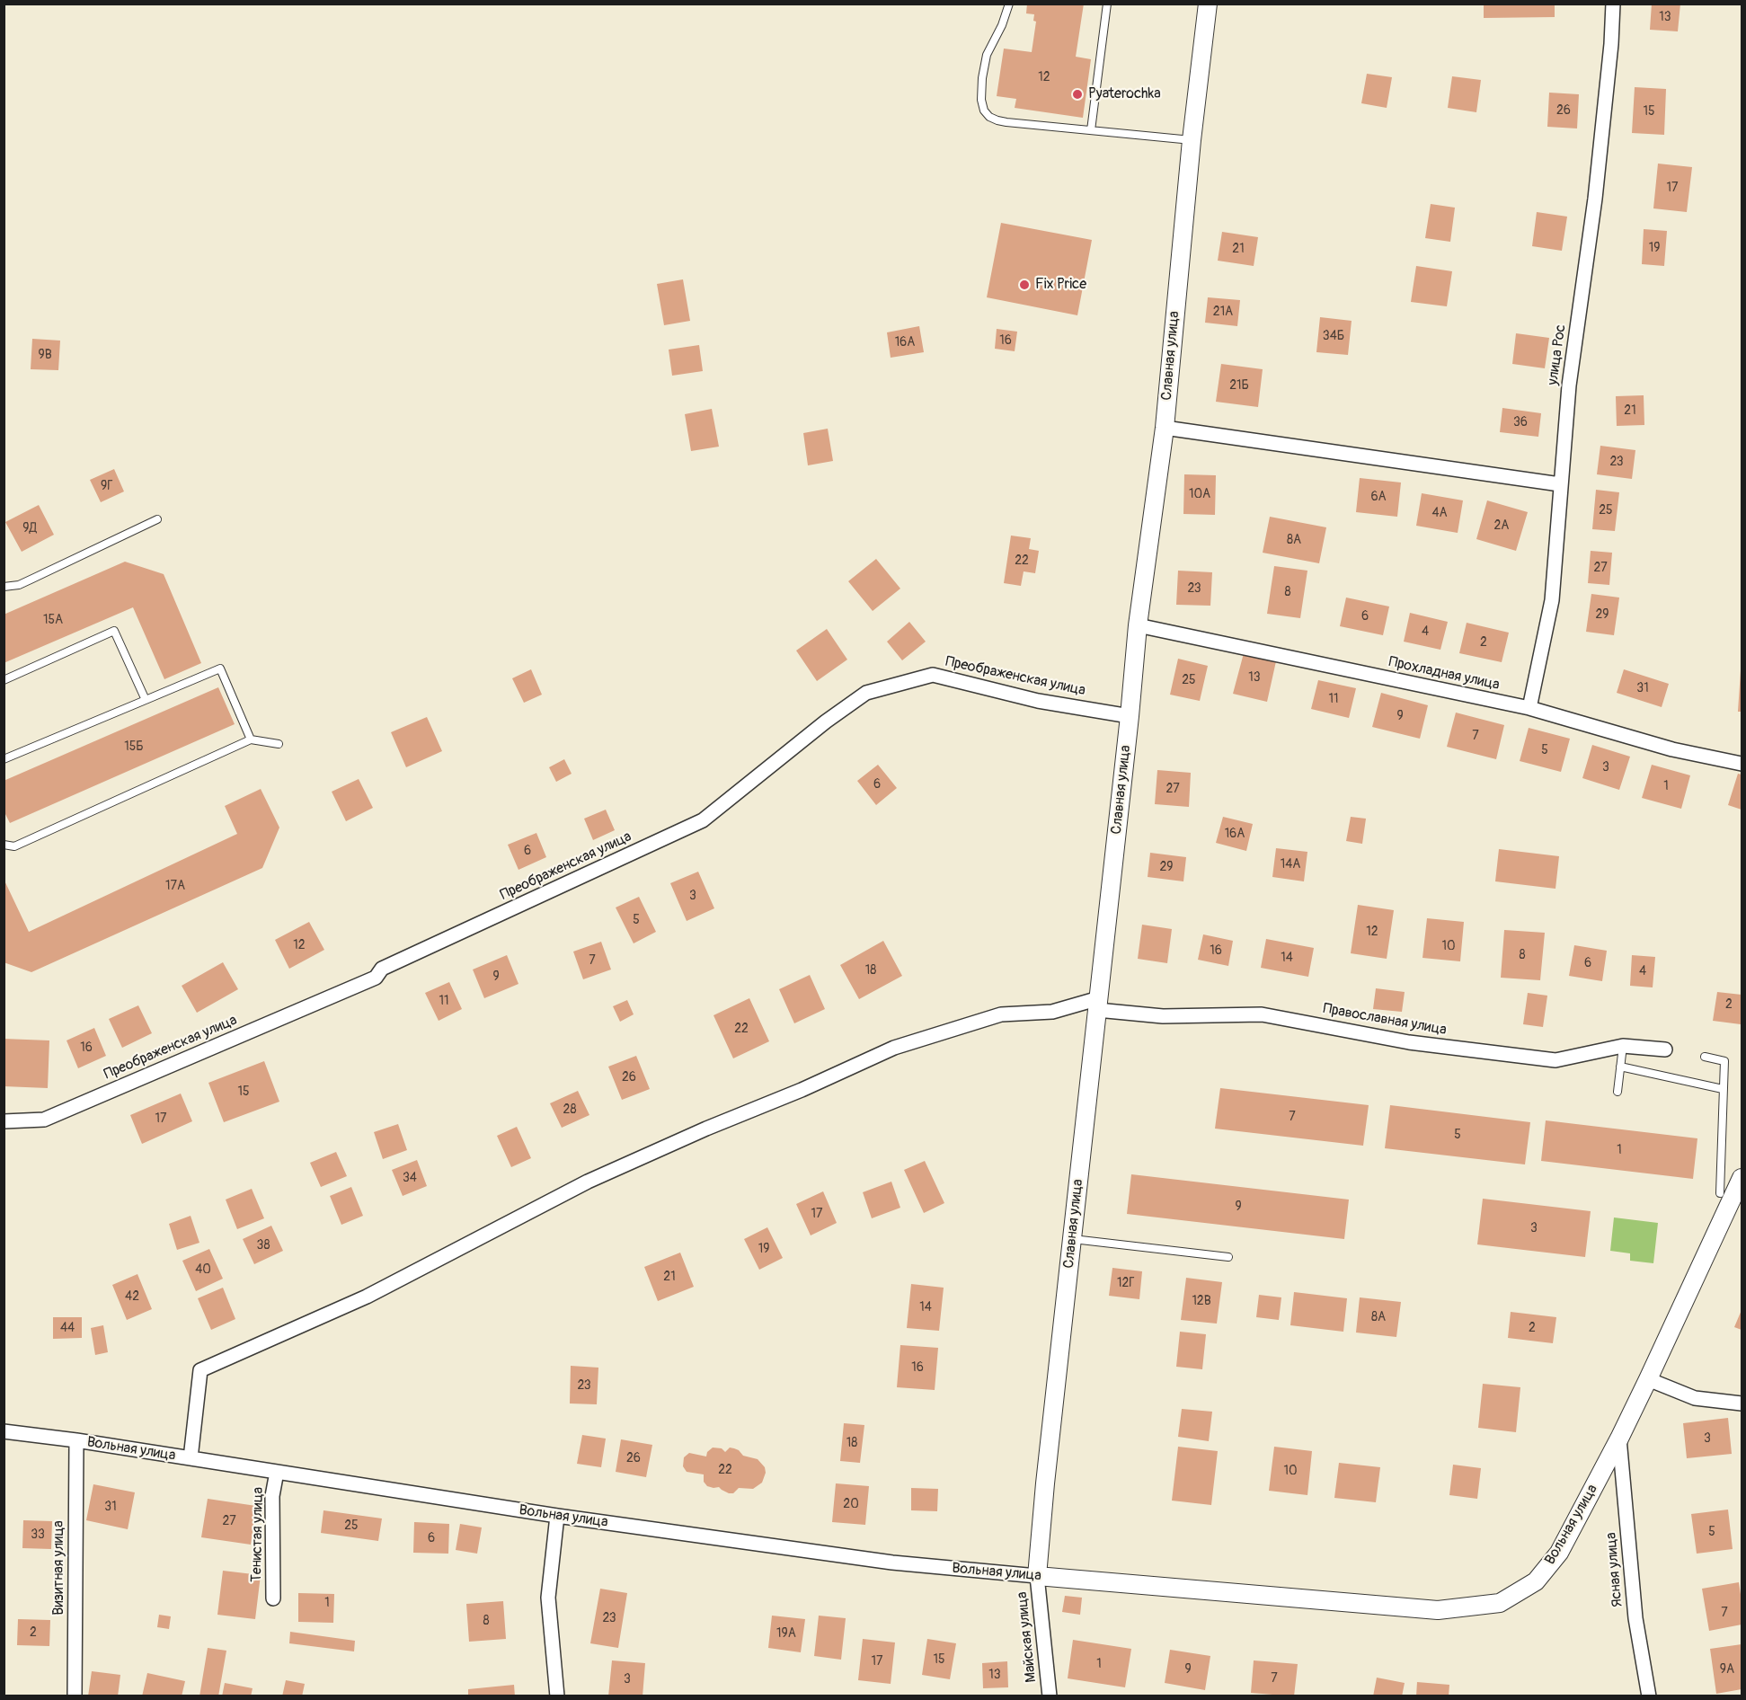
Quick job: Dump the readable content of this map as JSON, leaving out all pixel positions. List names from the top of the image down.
{
  "streets": {
    "street": [
      "улица Рос",
      "Славная улица",
      "Прохладная улица",
      "Преображенская улица",
      "Православная улица",
      "Вольная улица",
      "Тенистая улица",
      "Визитная улица",
      "Ясная улица",
      "Майская улица"
    ]
  },
  "crossings": [
    ["улица Рос", "Прохладная улица"],
    ["Славная улица", "Прохладная улица"],
    ["Славная улица", "Преображенская улица"],
    ["Славная улица", "Православная улица"],
    ["Славная улица", "Вольная улица"],
    ["Славная улица", "Майская улица"],
    ["Вольная улица", "Тенистая улица"],
    ["Вольная улица", "Визитная улица"],
    ["Вольная улица", "Ясная улица"],
    ["Вольная улица", "Майская улица"]
  ],
  "places": ["Pyaterochka", "Fix Price"],
  "house_numbers": [
    "13",
    "12",
    "26",
    "15",
    "17",
    "19",
    "21",
    "21А",
    "34Б",
    "16",
    "16А",
    "9В",
    "21Б",
    "21",
    "36",
    "23",
    "9Г",
    "10А",
    "6А",
    "25",
    "4А",
    "2А",
    "9Д",
    "8А",
    "22",
    "27",
    "23",
    "8",
    "29",
    "6",
    "15А",
    "4",
    "2",
    "13",
    "25",
    "31",
    "11",
    "9",
    "7",
    "15Б",
    "5",
    "3",
    "6",
    "1",
    "27",
    "16А",
    "6",
    "14А",
    "29",
    "17А",
    "3",
    "5",
    "12",
    "12",
    "10",
    "16",
    "8",
    "14",
    "7",
    "6",
    "18",
    "4",
    "9",
    "11",
    "2",
    "22",
    "16",
    "26",
    "15",
    "28",
    "7",
    "17",
    "5",
    "1",
    "34",
    "9",
    "17",
    "3",
    "38",
    "19",
    "40",
    "21",
    "12Г",
    "42",
    "12В",
    "14",
    "8А",
    "44",
    "2",
    "16",
    "23",
    "3",
    "18",
    "26",
    "22",
    "10",
    "20",
    "31",
    "27",
    "25",
    "5",
    "33",
    "6",
    "1",
    "7",
    "23",
    "8",
    "2",
    "19А",
    "15",
    "17",
    "1",
    "9",
    "9А",
    "13",
    "7",
    "3"
  ]
}
